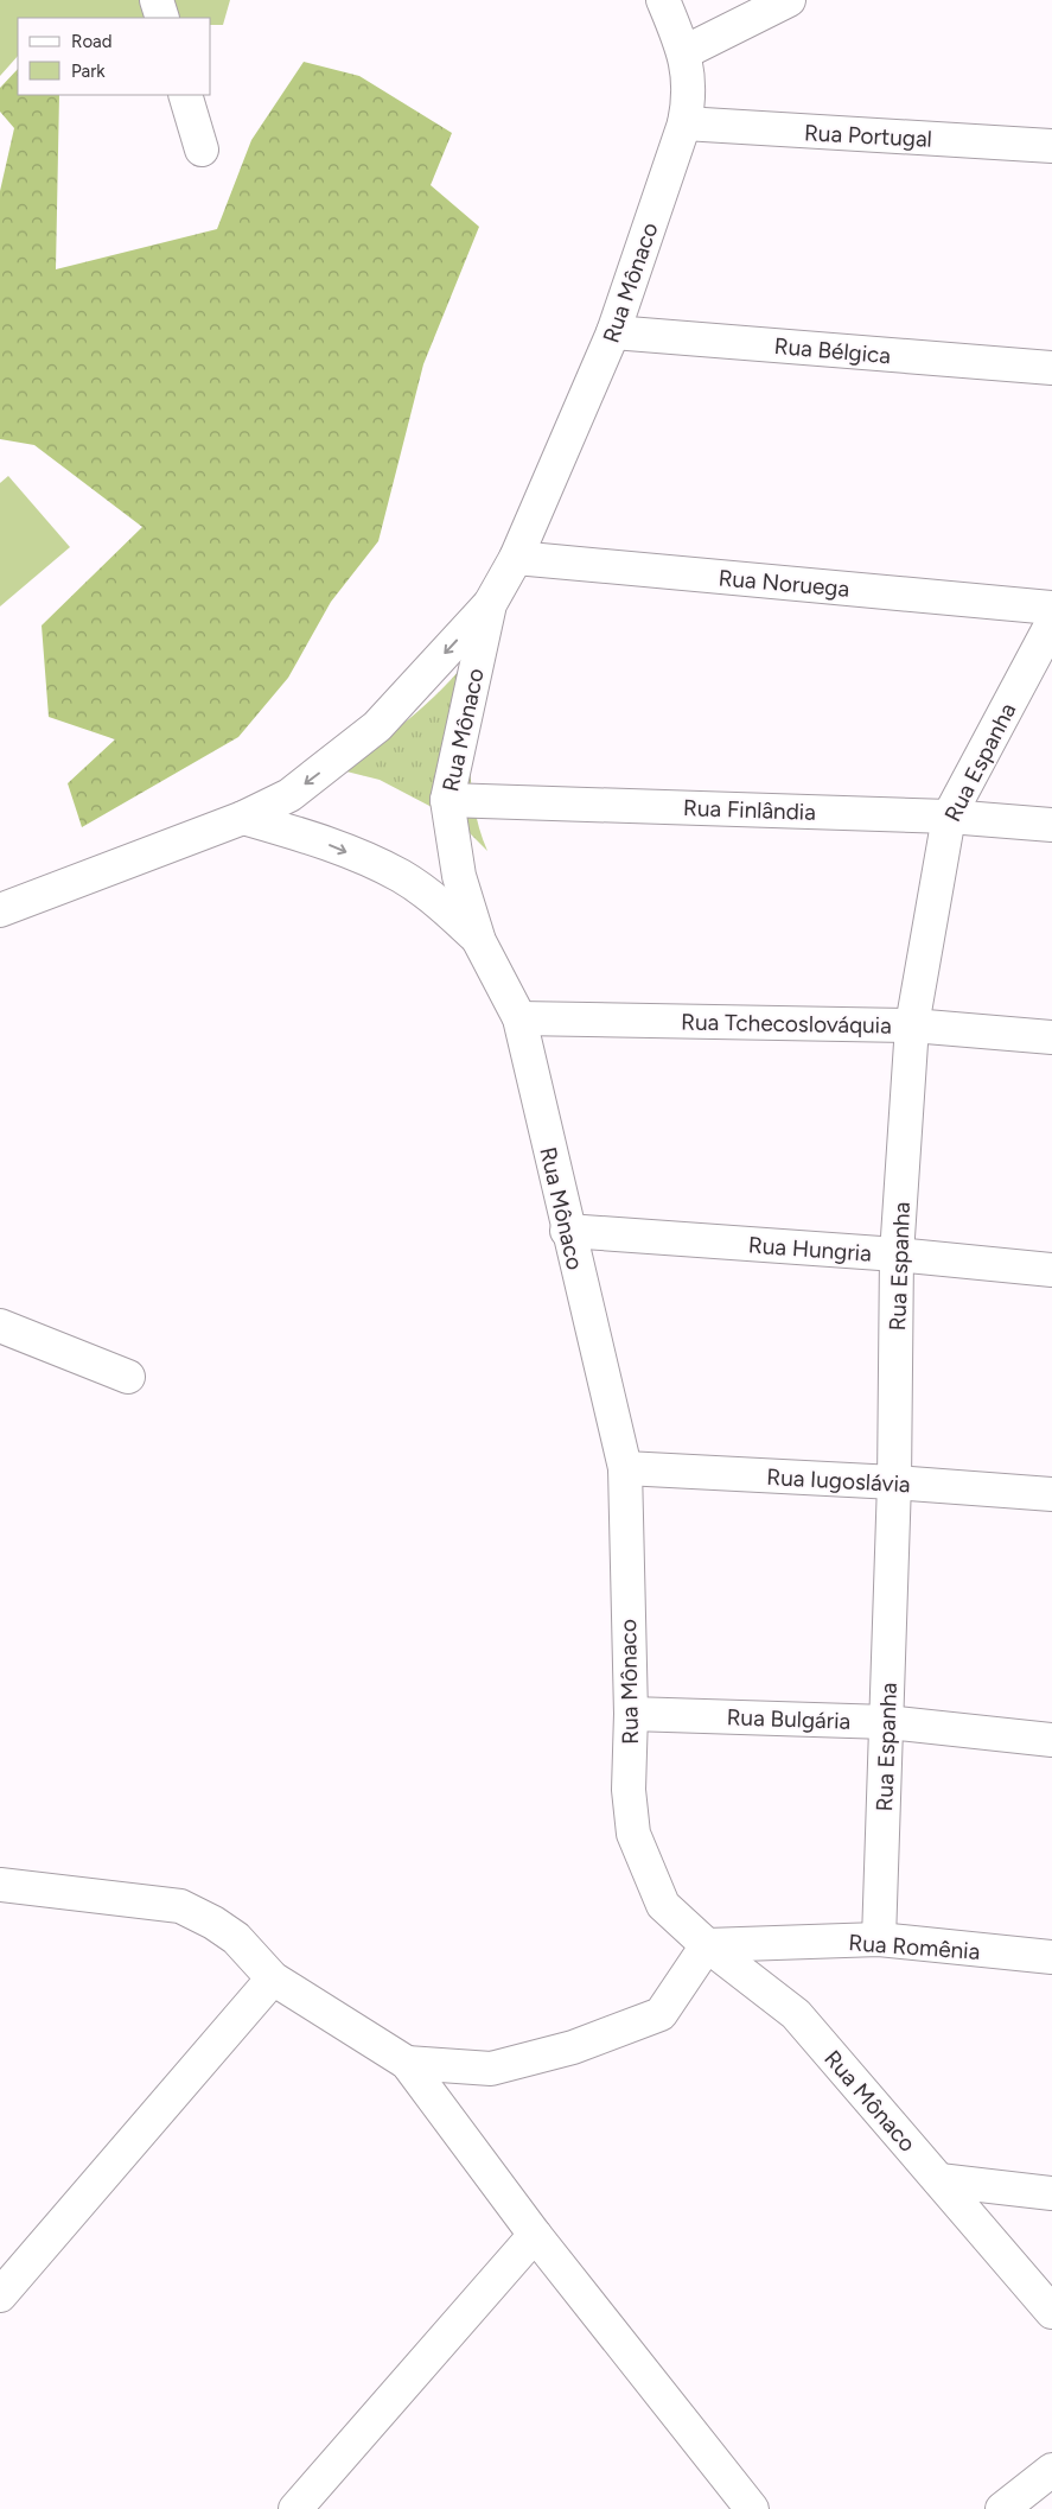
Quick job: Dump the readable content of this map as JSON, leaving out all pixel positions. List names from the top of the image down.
{
  "streets": {
    "street": [
      "Rua Portugal",
      "Rua Mônaco",
      "Rua Bélgica",
      "Rua Noruega",
      "Rua Espanha",
      "Rua Finlândia",
      "Rua Tchecoslováquia",
      "Rua Hungria",
      "Rua Iugoslávia",
      "Rua Bulgária",
      "Rua Romênia"
    ]
  },
  "crossings": [
    ["Rua Portugal", "Rua Mônaco"],
    ["Rua Mônaco", "Rua Bélgica"],
    ["Rua Mônaco", "Rua Noruega"],
    ["Rua Mônaco", "Rua Finlândia"],
    ["Rua Mônaco", "Rua Tchecoslováquia"],
    ["Rua Mônaco", "Rua Hungria"],
    ["Rua Mônaco", "Rua Iugoslávia"],
    ["Rua Mônaco", "Rua Bulgária"],
    ["Rua Mônaco", "Rua Romênia"],
    ["Rua Espanha", "Rua Finlândia"],
    ["Rua Espanha", "Rua Tchecoslováquia"],
    ["Rua Espanha", "Rua Hungria"],
    ["Rua Espanha", "Rua Iugoslávia"],
    ["Rua Espanha", "Rua Bulgária"],
    ["Rua Espanha", "Rua Romênia"]
  ],
  "legend": ["Road", "Park"]
}
